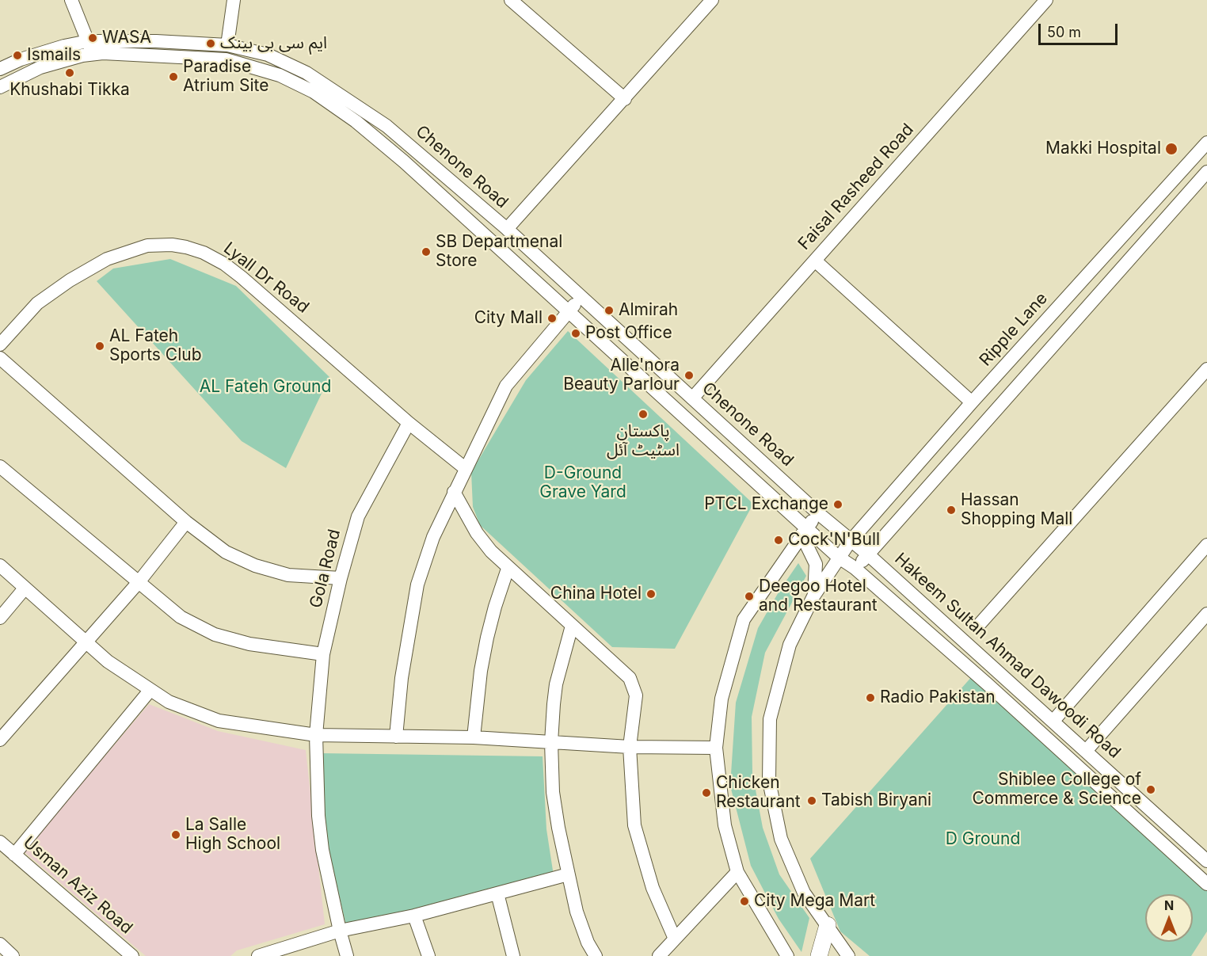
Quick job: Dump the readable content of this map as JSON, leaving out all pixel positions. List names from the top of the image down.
{
  "streets": {
    "street": [
      "Chenone Road",
      "Faisal Rasheed Road",
      "Lyall Dr Road",
      "Ripple Lane",
      "Gola Road",
      "Hakeem Sultan Ahmad Dawoodi Road",
      "Usman Aziz Road"
    ]
  },
  "crossings": [
    ["Chenone Road", "Faisal Rasheed Road"],
    ["Chenone Road", "Ripple Lane"],
    ["Chenone Road", "Hakeem Sultan Ahmad Dawoodi Road"],
    ["Lyall Dr Road", "Gola Road"],
    ["Ripple Lane", "Hakeem Sultan Ahmad Dawoodi Road"]
  ],
  "parks": ["AL Fateh Ground", "D-Ground Grave Yard", "D Ground"],
  "places": [
    "WASA",
    "ایم سی بی بینک",
    "Ismails",
    "Khushabi Tikka",
    "Paradise Atrium Site",
    "Makki Hospital",
    "SB Departmenal Store",
    "Almirah",
    "City Mall",
    "Post Office",
    "AL Fateh Sports Club",
    "Alle'nora Beauty Parlour",
    "پاکستان اسٹیٹ آئل",
    "PTCL Exchange",
    "Hassan Shopping Mall",
    "Cock'N'Bull",
    "China Hotel",
    "Deegoo Hotel and Restaurant",
    "Radio Pakistan",
    "Shiblee College of Commerce & Science",
    "Chicken Restaurant",
    "Tabish Biryani",
    "La Salle High School",
    "City Mega Mart"
  ],
  "scale_bar": "50 m",
  "north": "top"
}
